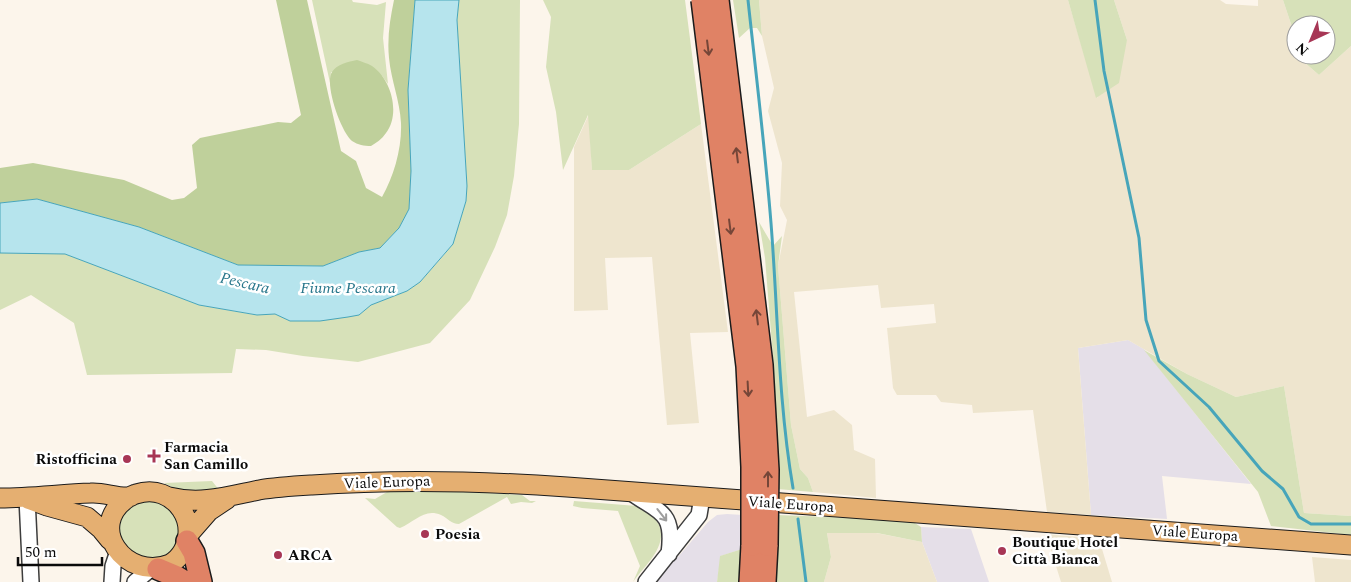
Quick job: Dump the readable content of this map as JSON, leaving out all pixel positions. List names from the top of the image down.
{
  "streets": {
    "main road": ["Viale Europa"]
  },
  "water": ["Pescara", "Fiume Pescara"],
  "places": {
    "health": ["Farmacia San Camillo"],
    "other": [
      "Ristofficina",
      "Poesia",
      "Boutique Hotel Città Bianca",
      "ARCA"
    ]
  },
  "scale_bar": "50 m",
  "north": "bottom left"
}
